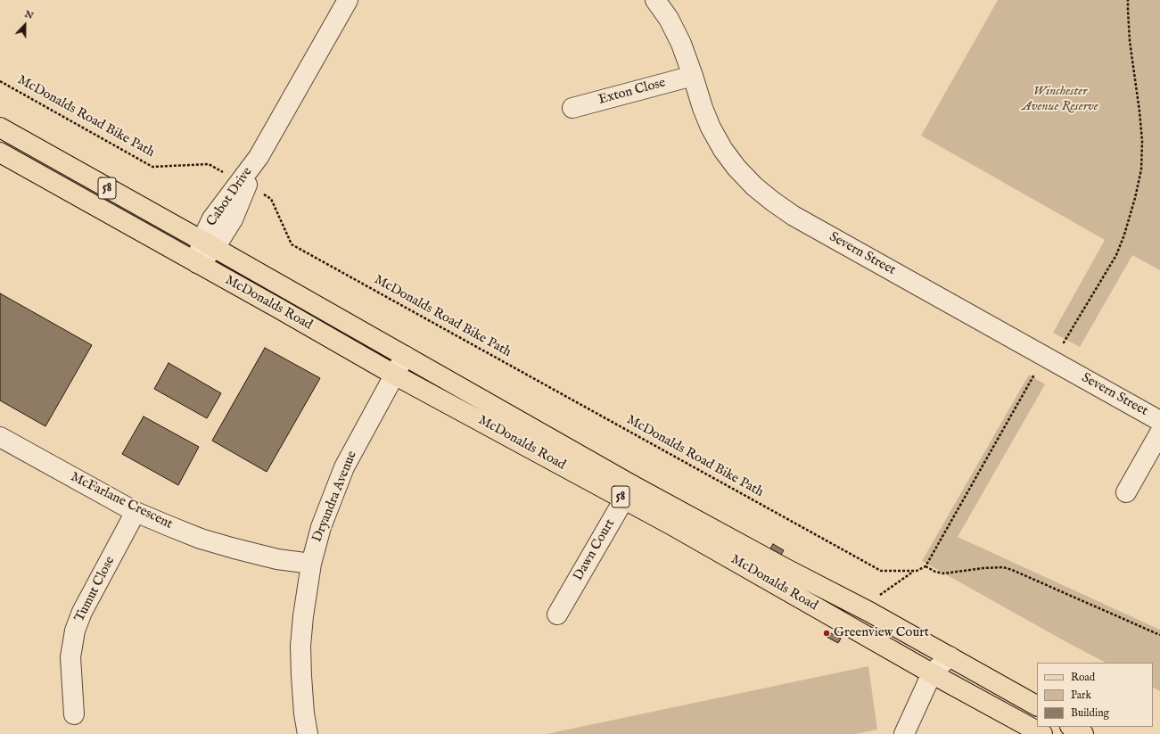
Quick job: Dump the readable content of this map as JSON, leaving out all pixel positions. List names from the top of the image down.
{
  "streets": {
    "main road": ["58", "McDonalds Road"],
    "street": [
      "Exton Close",
      "Cabot Drive",
      "Severn Street",
      "Dryandra Avenue",
      "McFarlane Crescent",
      "Dawn Court",
      "Tumut Close"
    ],
    "path": ["McDonalds Road Bike Path"]
  },
  "crossings": [
    ["Exton Close", "Severn Street"],
    ["Cabot Drive", "McDonalds Road"],
    ["McDonalds Road", "Dryandra Avenue"],
    ["McDonalds Road", "Dawn Court"],
    ["Dryandra Avenue", "McFarlane Crescent"],
    ["McFarlane Crescent", "Tumut Close"]
  ],
  "parks": ["Winchester Avenue Reserve"],
  "places": ["Greenview Court"],
  "legend": ["Road", "Park", "Building"],
  "north": "top"
}
